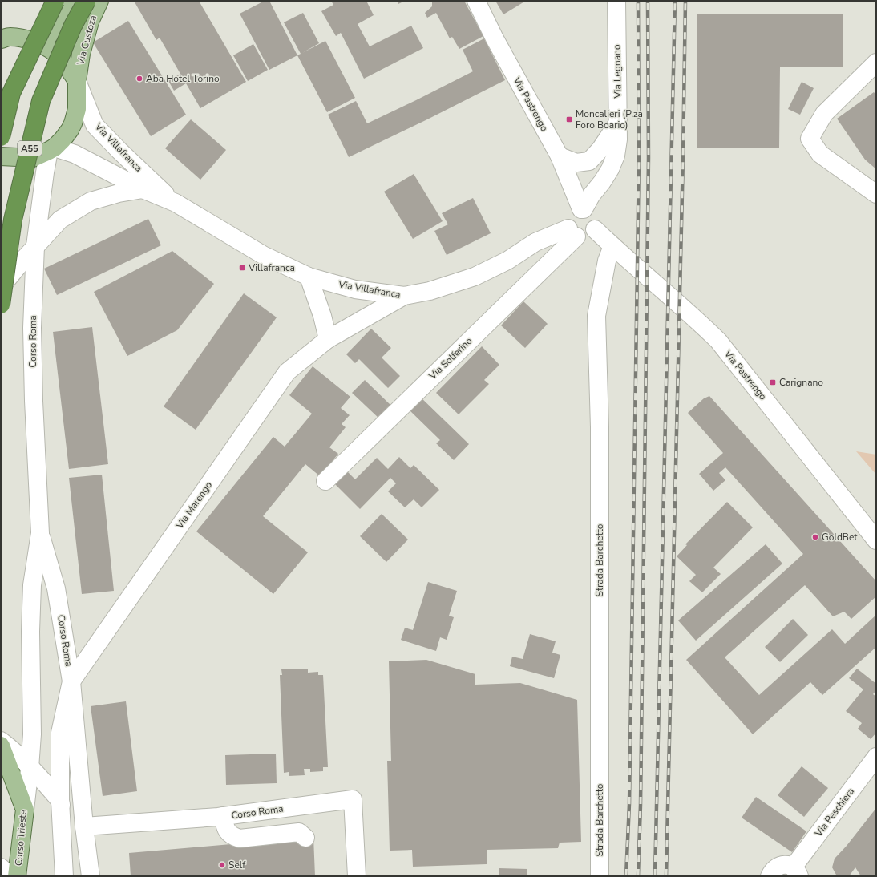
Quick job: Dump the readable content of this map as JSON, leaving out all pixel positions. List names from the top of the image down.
{
  "streets": {
    "highway": ["A55"],
    "main road": ["Via Custoza", "Corso Trieste"],
    "street": [
      "Via Legnano",
      "Via Pastrengo",
      "Via Villafranca",
      "Corso Roma",
      "Via Solferino",
      "Via Marengo",
      "Strada Barchetto",
      "Via Peschiera"
    ]
  },
  "crossings": [
    ["Via Custoza", "Via Villafranca"],
    ["Via Custoza", "Corso Roma"],
    ["Via Legnano", "Via Pastrengo"],
    ["Via Legnano", "Via Villafranca"],
    ["Via Legnano", "Via Solferino"],
    ["Via Pastrengo", "Via Villafranca"],
    ["Via Pastrengo", "Via Solferino"],
    ["Via Pastrengo", "Strada Barchetto"],
    ["Via Villafranca", "Corso Roma"],
    ["Via Villafranca", "Via Solferino"],
    ["Via Villafranca", "Via Marengo"],
    ["Corso Roma", "Via Marengo"],
    ["Corso Roma", "Corso Trieste"]
  ],
  "places": {
    "other": ["Aba Hotel Torino", "GoldBet", "Self"],
    "transit": ["Moncalieri (P.za Foro Boario)", "Villafranca", "Carignano"]
  }
}
